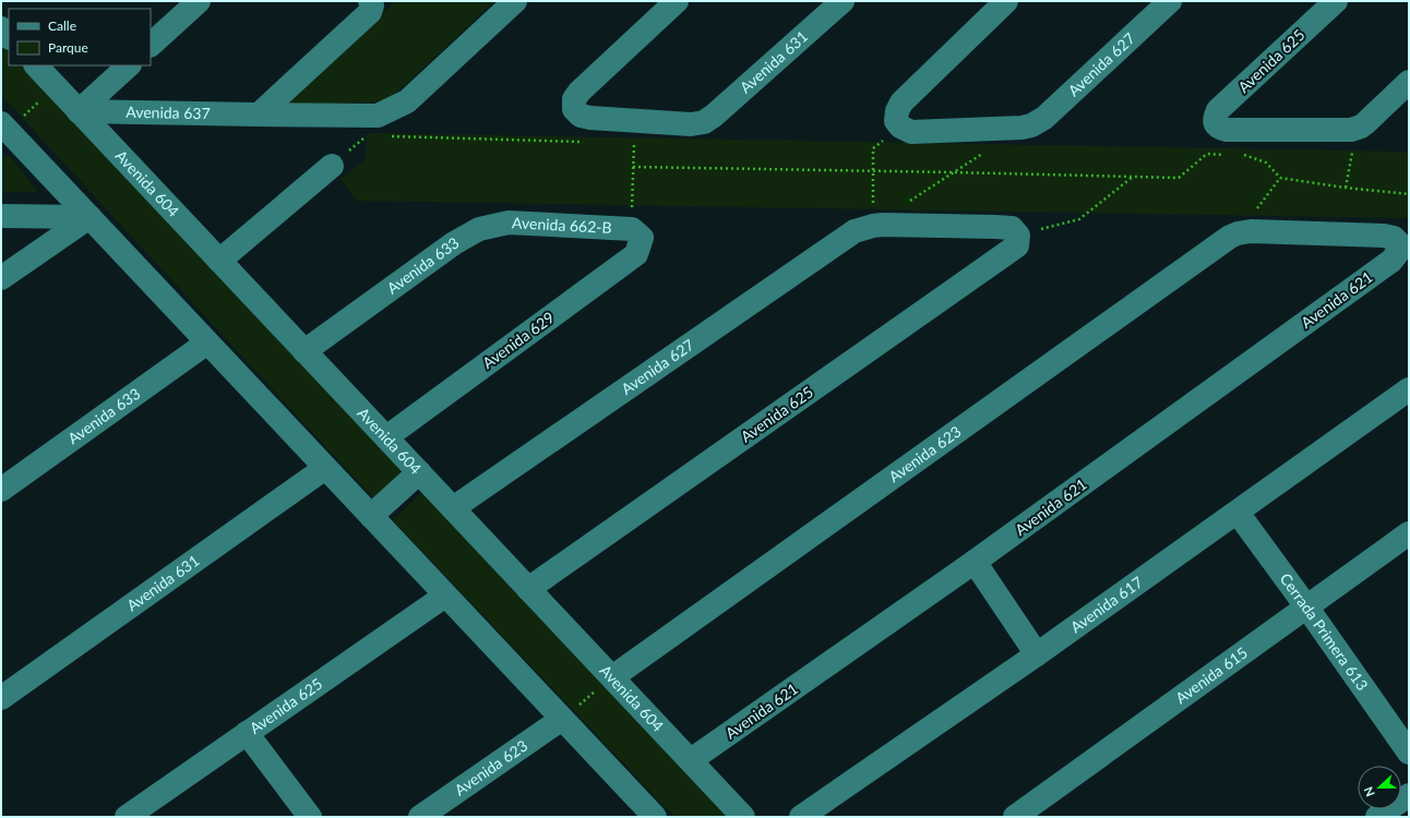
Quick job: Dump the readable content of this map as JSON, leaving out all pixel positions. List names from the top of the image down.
{
  "streets": {
    "street": [
      "Avenida 625",
      "Avenida 631",
      "Avenida 627",
      "Avenida 637",
      "Avenida 604",
      "Avenida 662-B",
      "Avenida 633",
      "Avenida 621",
      "Avenida 629",
      "Avenida 623",
      "Avenida 617",
      "Cerrada Primera 613",
      "Avenida 615"
    ]
  },
  "crossings": [
    ["Avenida 625", "Avenida 604"],
    ["Avenida 627", "Avenida 604"],
    ["Avenida 637", "Avenida 604"],
    ["Avenida 604", "Avenida 633"],
    ["Avenida 604", "Avenida 621"],
    ["Avenida 604", "Avenida 629"],
    ["Avenida 604", "Avenida 623"],
    ["Avenida 662-B", "Avenida 633"],
    ["Avenida 662-B", "Avenida 629"],
    ["Avenida 621", "Avenida 623"],
    ["Avenida 617", "Cerrada Primera 613"],
    ["Cerrada Primera 613", "Avenida 615"]
  ],
  "legend": ["Calle", "Parque"],
  "north": "left"
}
